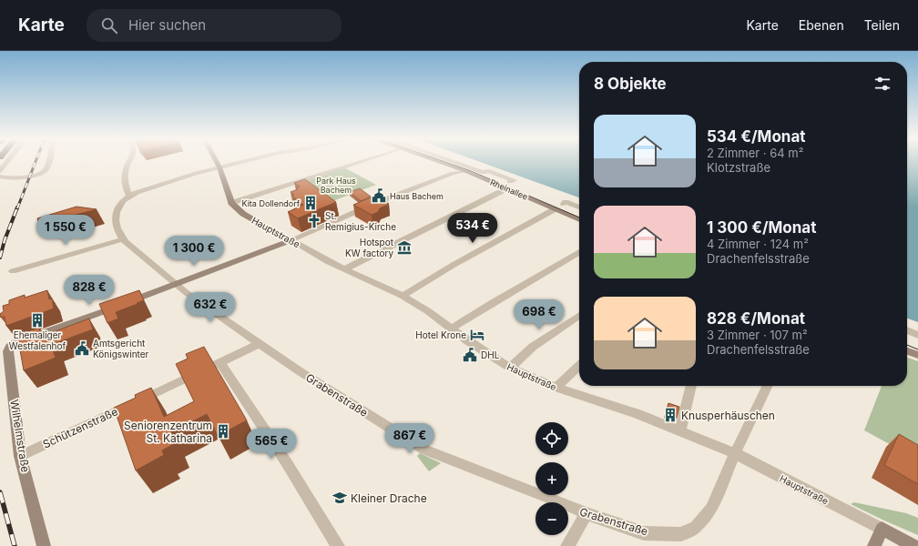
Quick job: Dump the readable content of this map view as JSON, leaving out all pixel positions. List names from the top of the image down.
{
  "streets": {
    "street": [
      "Rheinallee",
      "Hauptstraße",
      "Grabenstraße",
      "Schützenstraße",
      "Wilhelmstraße"
    ]
  },
  "crossings": [
    ["Hauptstraße", "Grabenstraße"],
    ["Grabenstraße", "Schützenstraße"],
    ["Grabenstraße", "Wilhelmstraße"],
    ["Schützenstraße", "Wilhelmstraße"]
  ],
  "parks": ["Park Haus Bachem"],
  "places": {
    "public building": ["Haus Bachem", "Amtsgericht Königswinter", "DHL"],
    "building": [
      "Kita Dollendorf",
      "Ehemaliger Westfalenhof",
      "Knusperhäuschen",
      "Seniorenzentrum St. Katharina"
    ],
    "church": ["St. Remigius-Kirche"],
    "museum": ["Hotspot KW factory"],
    "hotel": ["Hotel Krone"],
    "school or university": ["Kleiner Drache"]
  },
  "page": {
    "header": "Karte",
    "search": "Hier suchen",
    "nav": ["Karte", "Ebenen", "Teilen"],
    "heading": "8 Objekte",
    "list": [
      {
        "name": "534 €/Monat",
        "note": "2 Zimmer · 64 m² · Klotzstraße"
      },
      {
        "name": "1 300 €/Monat",
        "note": "4 Zimmer · 124 m² · Drachenfelsstraße"
      },
      {
        "name": "828 €/Monat",
        "note": "3 Zimmer · 107 m² · Drachenfelsstraße"
      }
    ],
    "price": [
      "534 €",
      "1 550 €",
      "1 300 €",
      "828 €",
      "632 €",
      "698 €",
      "867 €",
      "565 €"
    ],
    "map_buttons": ["+", "−"]
  }
}
